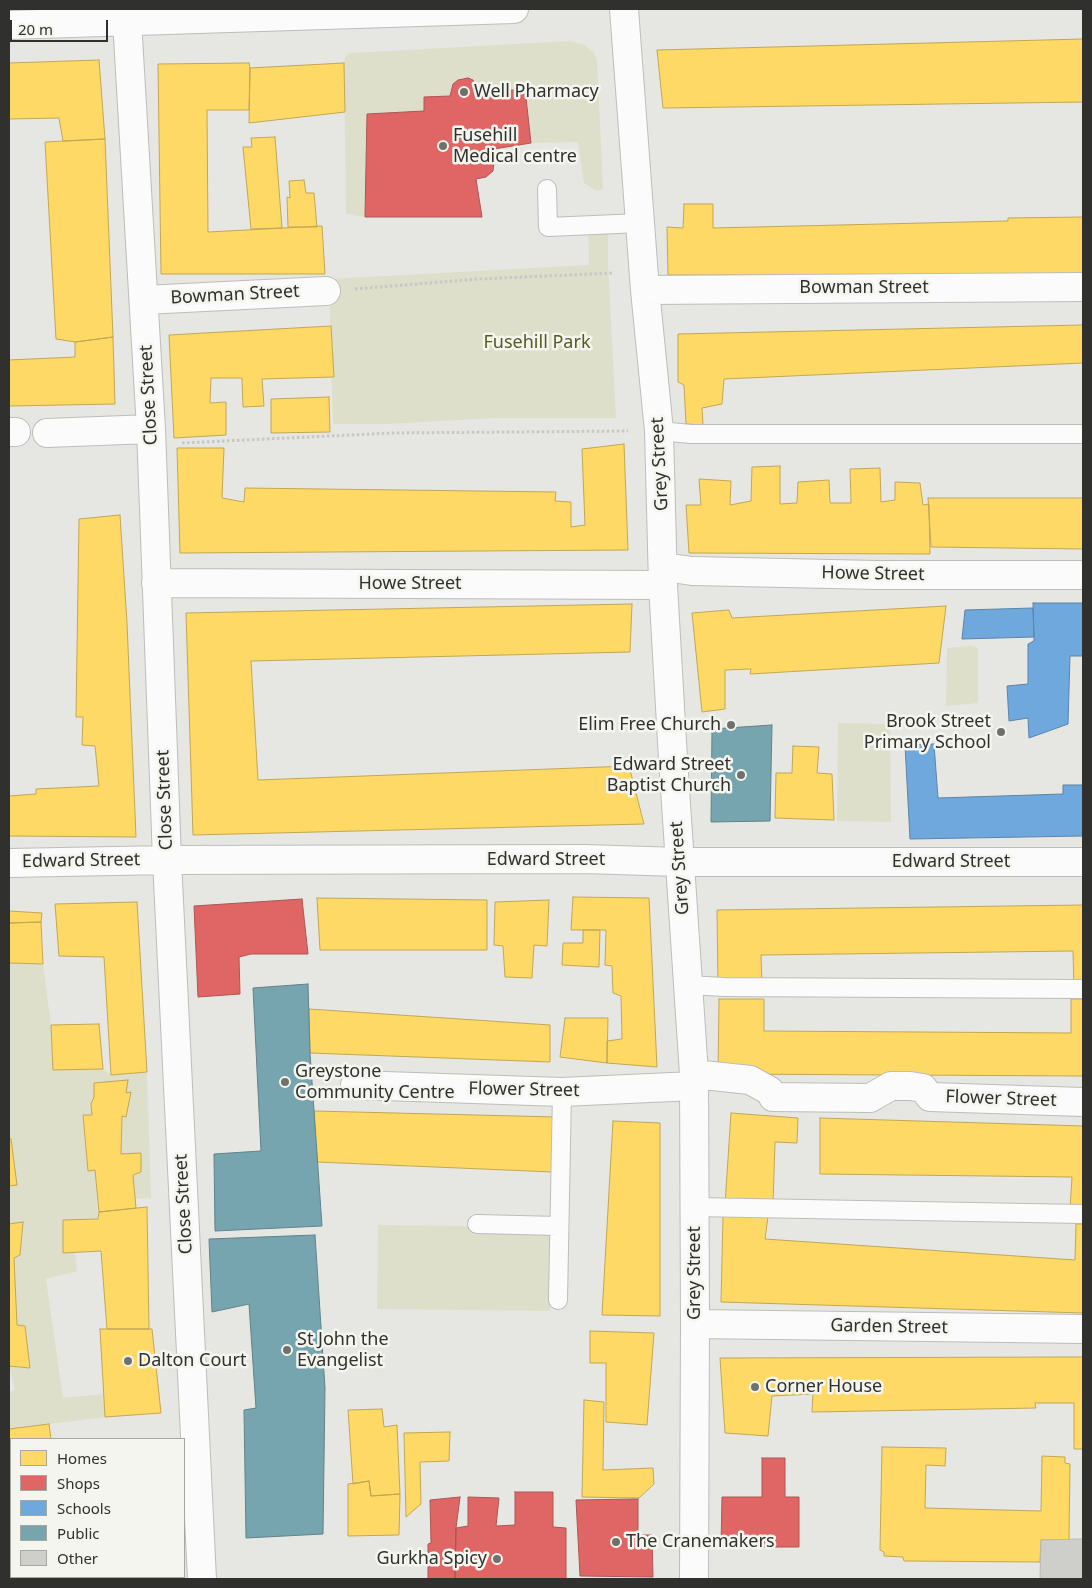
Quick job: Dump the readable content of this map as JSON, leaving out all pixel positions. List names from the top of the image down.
{
  "streets": {
    "street": [
      "Bowman Street",
      "Close Street",
      "Grey Street",
      "Howe Street",
      "Edward Street",
      "Flower Street",
      "Garden Street"
    ]
  },
  "crossings": [
    ["Bowman Street", "Close Street"],
    ["Bowman Street", "Grey Street"],
    ["Close Street", "Howe Street"],
    ["Close Street", "Edward Street"],
    ["Grey Street", "Howe Street"],
    ["Grey Street", "Edward Street"],
    ["Grey Street", "Flower Street"],
    ["Grey Street", "Garden Street"]
  ],
  "parks": ["Fusehill Park"],
  "places": [
    "Well Pharmacy",
    "Fusehill Medical centre",
    "Elim Free Church",
    "Brook Street Primary School",
    "Edward Street Baptist Church",
    "Greystone Community Centre",
    "St John the Evangelist",
    "Dalton Court",
    "Corner House",
    "The Cranemakers",
    "Gurkha Spicy"
  ],
  "legend": [
    "Homes",
    "Shops",
    "Schools",
    "Public",
    "Other"
  ],
  "scale_bar": "20 m"
}
